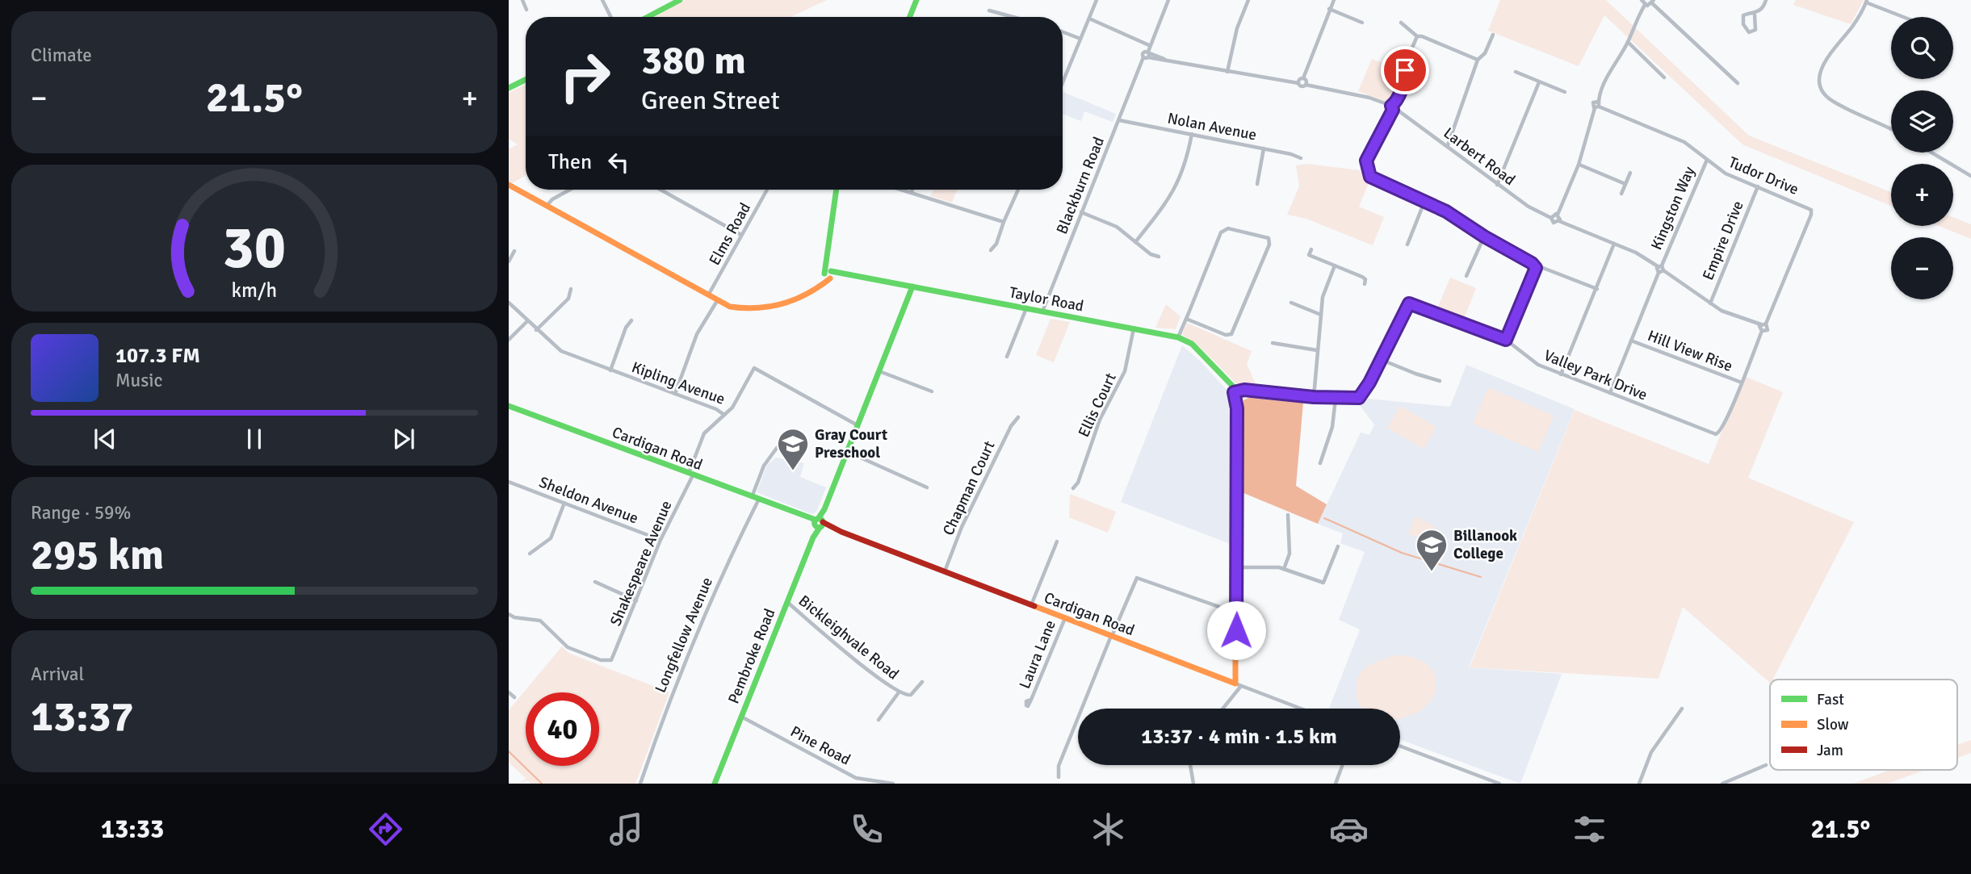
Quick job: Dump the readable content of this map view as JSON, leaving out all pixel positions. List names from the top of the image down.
{
  "streets": {
    "street": [
      "Nolan Avenue",
      "Larbert Road",
      "Tudor Drive",
      "Blackburn Road",
      "Kingston Way",
      "Elms Road",
      "Empire Drive",
      "Taylor Road",
      "Hill View Rise",
      "Valley Park Drive",
      "Kipling Avenue",
      "Ellis Court",
      "Cardigan Road",
      "Chapman Court",
      "Sheldon Avenue",
      "Shakespeare Avenue",
      "Longfellow Avenue",
      "Bickleighvale Road",
      "Laura Lane",
      "Pembroke Road",
      "Pine Road"
    ]
  },
  "crossings": [
    ["Nolan Avenue", "Blackburn Road"],
    ["Tudor Drive", "Kingston Way"],
    ["Tudor Drive", "Empire Drive"],
    ["Blackburn Road", "Taylor Road"],
    ["Kingston Way", "Hill View Rise"],
    ["Kingston Way", "Valley Park Drive"],
    ["Elms Road", "Taylor Road"],
    ["Taylor Road", "Ellis Court"],
    ["Taylor Road", "Pembroke Road"],
    ["Hill View Rise", "Valley Park Drive"],
    ["Kipling Avenue", "Shakespeare Avenue"],
    ["Kipling Avenue", "Pembroke Road"],
    ["Cardigan Road", "Chapman Court"],
    ["Cardigan Road", "Shakespeare Avenue"],
    ["Cardigan Road", "Longfellow Avenue"],
    ["Cardigan Road", "Laura Lane"],
    ["Cardigan Road", "Pembroke Road"],
    ["Sheldon Avenue", "Shakespeare Avenue"],
    ["Bickleighvale Road", "Pembroke Road"],
    ["Pembroke Road", "Pine Road"]
  ],
  "places": {
    "school or university": ["Gray Court Preschool", "Billanook College"]
  },
  "legend": ["Fast", "Slow", "Jam"],
  "page": {
    "tile": [
      "Climate",
      ["Range · 59%", "295 km"],
      ["Arrival", "13:37"]
    ],
    "map_buttons": ["+", "−"],
    "turn": ["380 m", "Green Street"],
    "heat": ["−", "21.5°", "+"],
    "then": "Then",
    "song": ["107.3 FM", "Music"],
    "limit": "40",
    "trip": "13:37 · 4 min · 1.5 km",
    "tabs": ["13:33", "21.5°"],
    "gauge": ["30", "km/h"]
  }
}
